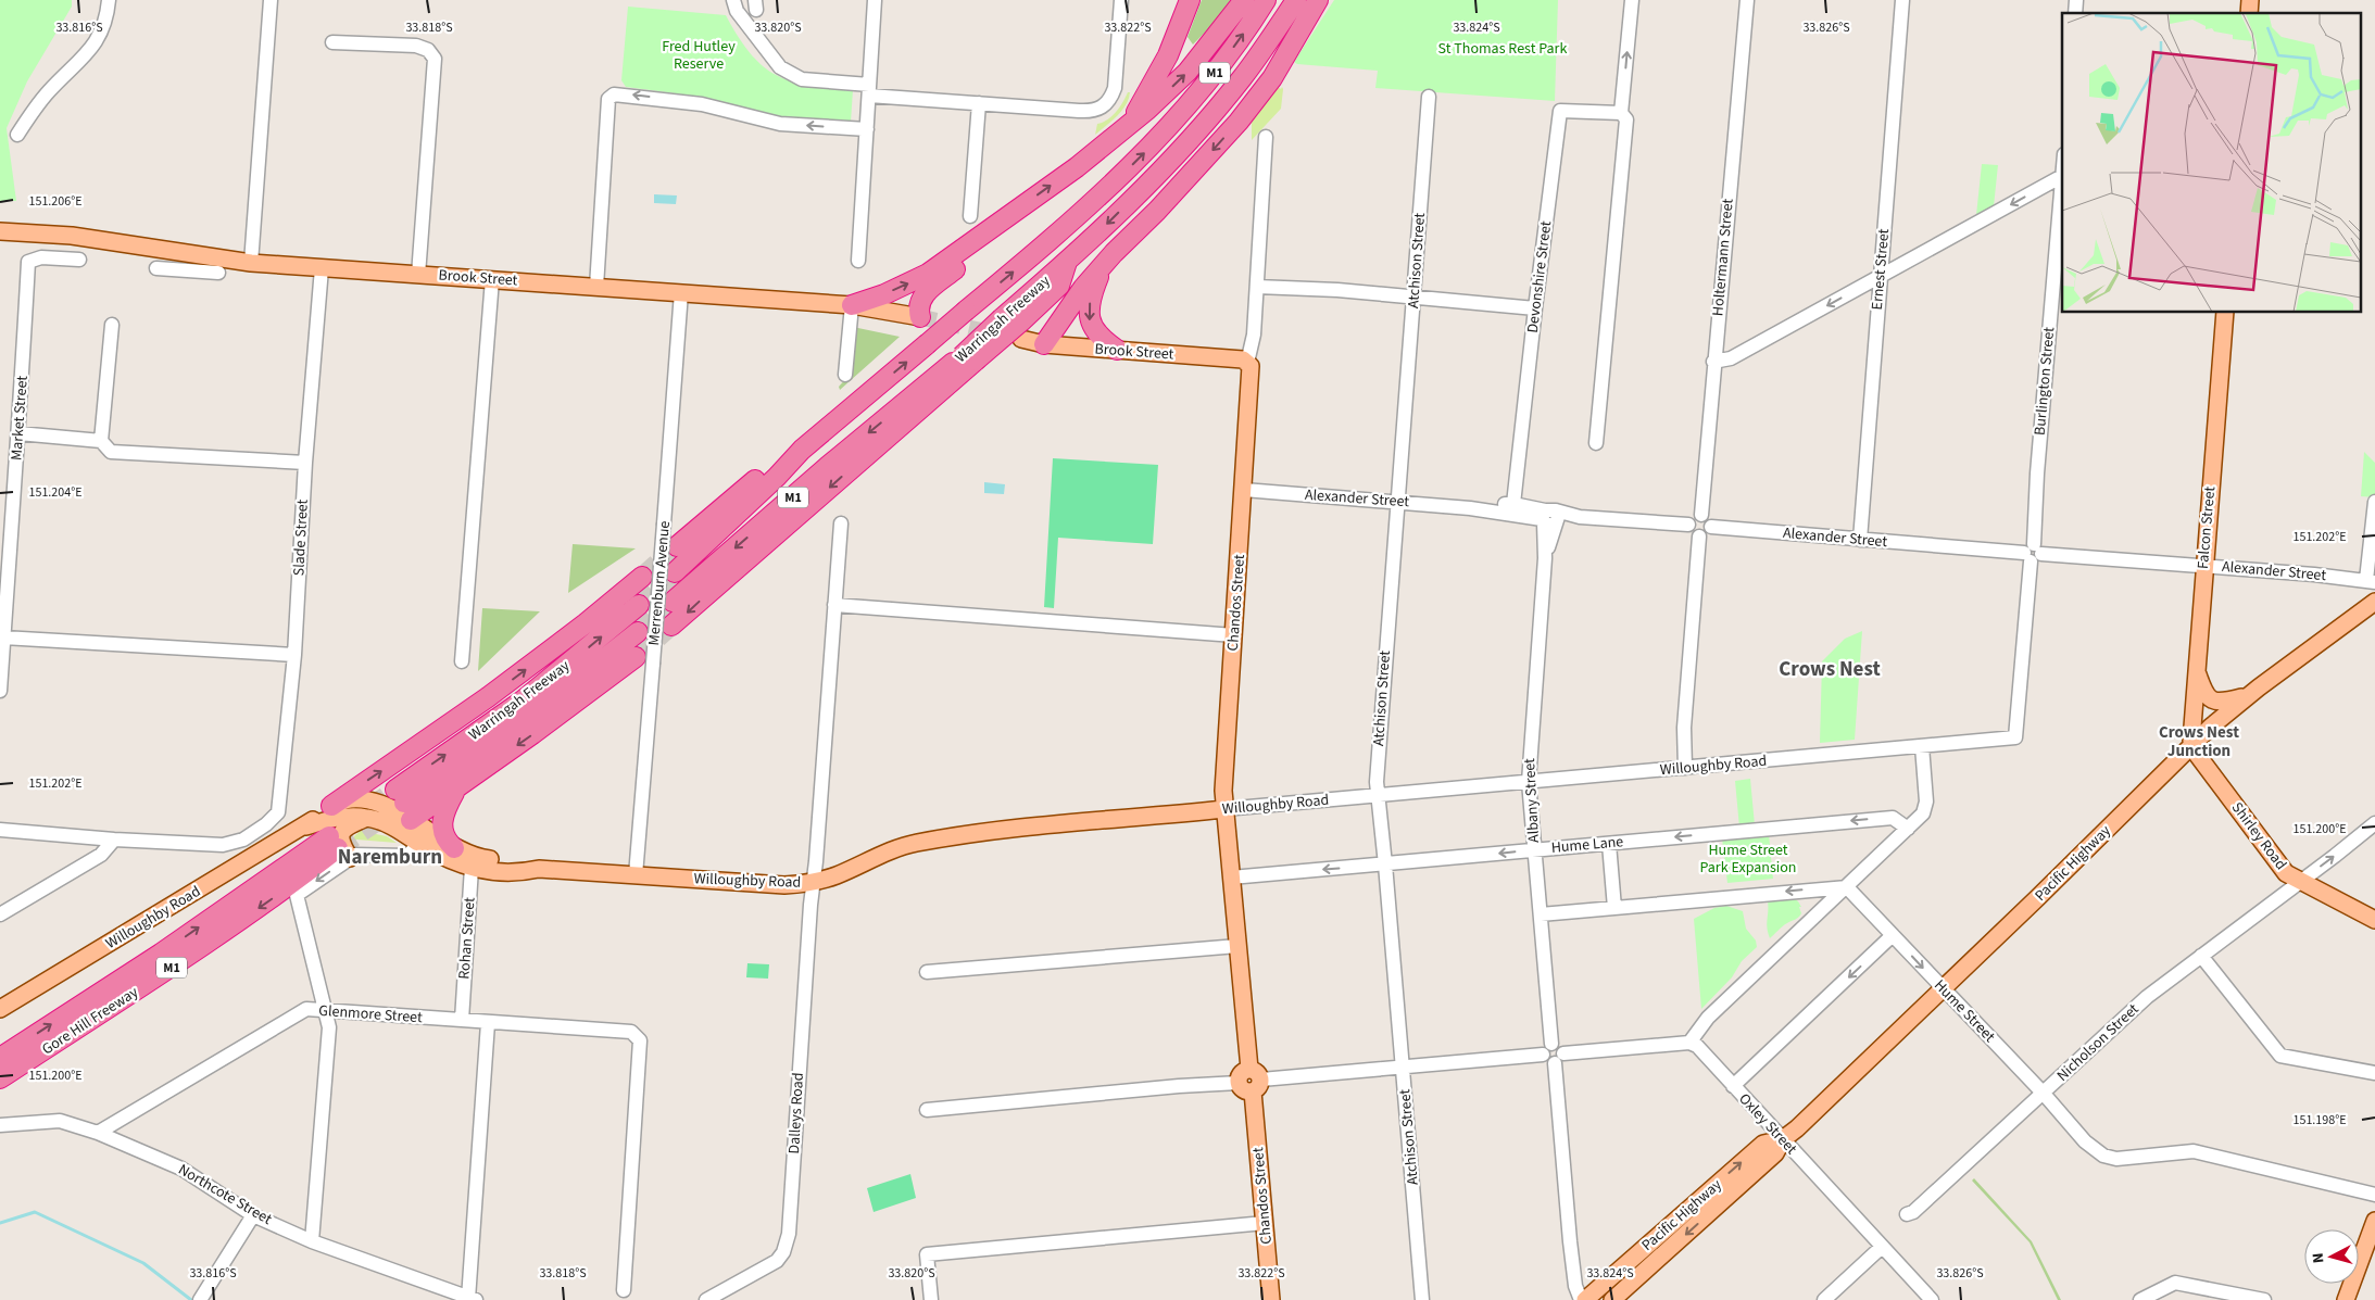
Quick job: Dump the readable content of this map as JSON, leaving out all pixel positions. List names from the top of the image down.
{
  "streets": {
    "highway": ["M1", "Warringah Freeway", "Gore Hill Freeway"],
    "main road": [
      "Brook Street",
      "Falcon Street",
      "Chandos Street",
      "Willoughby Road",
      "Shirley Road",
      "Pacific Highway"
    ],
    "street": [
      "Holtermann Street",
      "Atchison Street",
      "Ernest Street",
      "Devonshire Street",
      "Burlington Street",
      "Market Street",
      "Alexander Street",
      "Slade Street",
      "Merrenburn Avenue",
      "Albany Street",
      "Hume Lane",
      "Rohan Street",
      "Hume Street",
      "Glenmore Street",
      "Nicholson Street",
      "Dalleys Road",
      "Oxley Street",
      "Northcote Street"
    ]
  },
  "crossings": [
    ["Holtermann Street", "Alexander Street"],
    ["Atchison Street", "Alexander Street"],
    ["Atchison Street", "Willoughby Road"],
    ["Atchison Street", "Hume Lane"],
    ["Ernest Street", "Alexander Street"],
    ["Devonshire Street", "Alexander Street"],
    ["Brook Street", "Slade Street"],
    ["Brook Street", "Merrenburn Avenue"],
    ["Brook Street", "Chandos Street"],
    ["Warringah Freeway", "Willoughby Road"],
    ["Burlington Street", "Alexander Street"],
    ["Burlington Street", "Willoughby Road"],
    ["Alexander Street", "Falcon Street"],
    ["Alexander Street", "Chandos Street"],
    ["Alexander Street", "Albany Street"],
    ["Falcon Street", "Shirley Road"],
    ["Falcon Street", "Pacific Highway"],
    ["Merrenburn Avenue", "Willoughby Road"],
    ["Chandos Street", "Willoughby Road"],
    ["Chandos Street", "Hume Lane"],
    ["Willoughby Road", "Albany Street"],
    ["Willoughby Road", "Rohan Street"],
    ["Willoughby Road", "Dalleys Road"],
    ["Albany Street", "Hume Lane"],
    ["Shirley Road", "Pacific Highway"],
    ["Shirley Road", "Nicholson Street"],
    ["Pacific Highway", "Hume Street"],
    ["Pacific Highway", "Oxley Street"],
    ["Rohan Street", "Glenmore Street"],
    ["Hume Street", "Nicholson Street"],
    ["Glenmore Street", "Northcote Street"]
  ],
  "districts": ["Crows Nest", "Crows Nest Junction", "Naremburn"],
  "parks": ["Fred Hutley Reserve", "St Thomas Rest Park", "Hume Street Park Expansion"],
  "north": "left",
  "coordinates": [
    "33.816°S",
    "33.818°S",
    "33.820°S",
    "33.822°S",
    "33.824°S",
    "33.826°S",
    "151.206°E",
    "151.204°E",
    "151.202°E",
    "151.200°E",
    "151.198°E"
  ]
}
